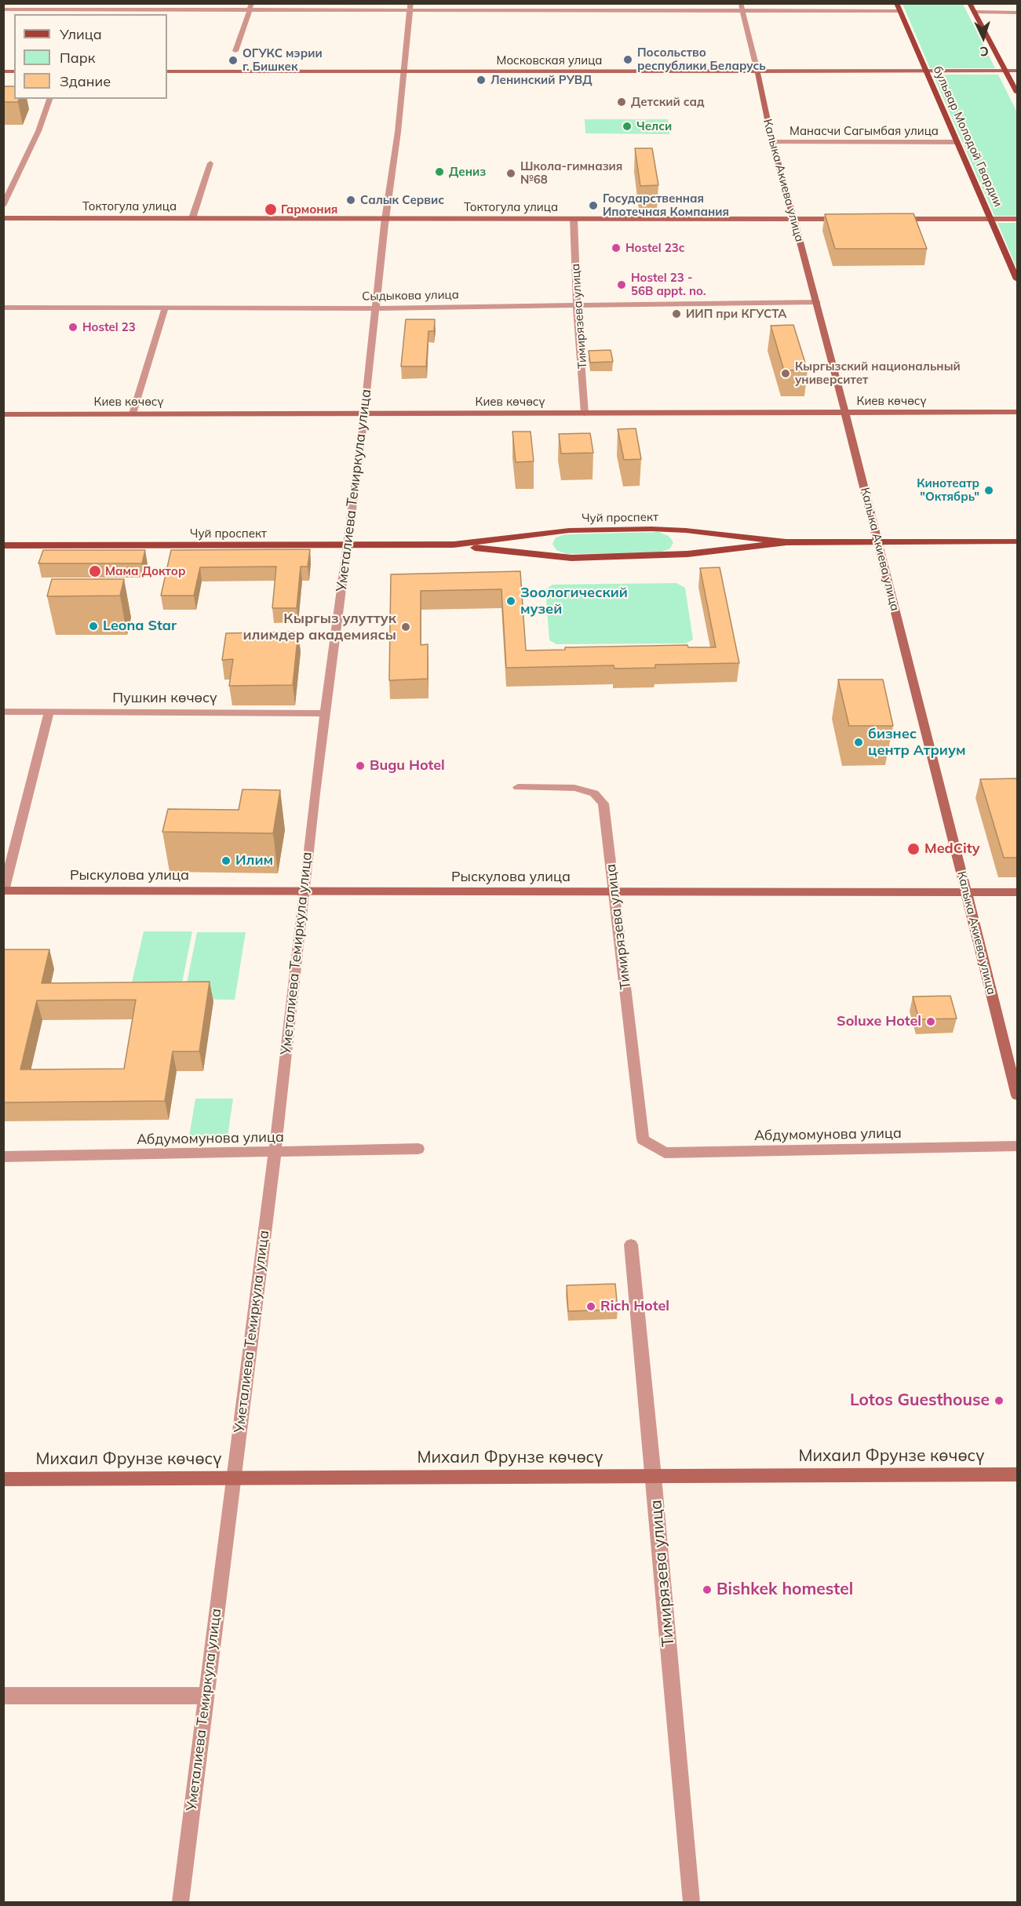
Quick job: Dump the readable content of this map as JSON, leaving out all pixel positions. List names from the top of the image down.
{
  "streets": {
    "main road": [
      "Московская улица",
      "бульвар Молодой Гвардии",
      "Калыка Акиева улица",
      "Токтогула улица",
      "Киев көчөсү",
      "Чуй проспект",
      "Рыскулова улица",
      "Михаил Фрунзе көчөсү"
    ],
    "street": [
      "Манасчи Сагымбая улица",
      "Сыдыкова улица",
      "Тимирязева улица",
      "Уметалиева Темиркула улица",
      "Пушкин көчөсү",
      "Абдумомунова улица"
    ]
  },
  "crossings": [
    ["Московская улица", "бульвар Молодой Гвардии"],
    ["Московская улица", "Калыка Акиева улица"],
    ["Московская улица", "Уметалиева Темиркула улица"],
    ["Манасчи Сагымбая улица", "бульвар Молодой Гвардии"],
    ["Манасчи Сагымбая улица", "Калыка Акиева улица"],
    ["Калыка Акиева улица", "Токтогула улица"],
    ["Калыка Акиева улица", "Сыдыкова улица"],
    ["Калыка Акиева улица", "Киев көчөсү"],
    ["Калыка Акиева улица", "Чуй проспект"],
    ["Калыка Акиева улица", "Рыскулова улица"],
    ["Токтогула улица", "Тимирязева улица"],
    ["Токтогула улица", "Уметалиева Темиркула улица"],
    ["Сыдыкова улица", "Тимирязева улица"],
    ["Сыдыкова улица", "Уметалиева Темиркула улица"],
    ["Тимирязева улица", "Киев көчөсү"],
    ["Тимирязева улица", "Рыскулова улица"],
    ["Тимирязева улица", "Абдумомунова улица"],
    ["Тимирязева улица", "Михаил Фрунзе көчөсү"],
    ["Киев көчөсү", "Уметалиева Темиркула улица"],
    ["Уметалиева Темиркула улица", "Чуй проспект"],
    ["Уметалиева Темиркула улица", "Пушкин көчөсү"],
    ["Уметалиева Темиркула улица", "Рыскулова улица"],
    ["Уметалиева Темиркула улица", "Абдумомунова улица"],
    ["Уметалиева Темиркула улица", "Михаил Фрунзе көчөсү"]
  ],
  "places": [
    "Посольство республики Беларусь",
    "ОГУКС мэрии г. Бишкек",
    "Ленинский РУВД",
    "Детский сад",
    "Челси",
    "Дениз",
    "Школа-гимназия №68",
    "Салык Сервис",
    "Государственная Ипотечная Компания",
    "Гармония",
    "Hostel 23c",
    "Hostel 23 - 56B appt. no.",
    "ИИП при КГУСТА",
    "Hostel 23",
    "Кыргызский национальный университет",
    "Кинотеатр \"Октябрь\"",
    "Мама Доктор",
    "Зоологический музей",
    "Leona Star",
    "Кыргыз улуттук илимдер академиясы",
    "бизнес центр Атриум",
    "Bugu Hotel",
    "MedCity",
    "Илим",
    "Soluxe Hotel",
    "Rich Hotel",
    "Lotos Guesthouse",
    "Bishkek homestel"
  ],
  "legend": ["Улица", "Парк", "Здание"],
  "north": "bottom"
}
